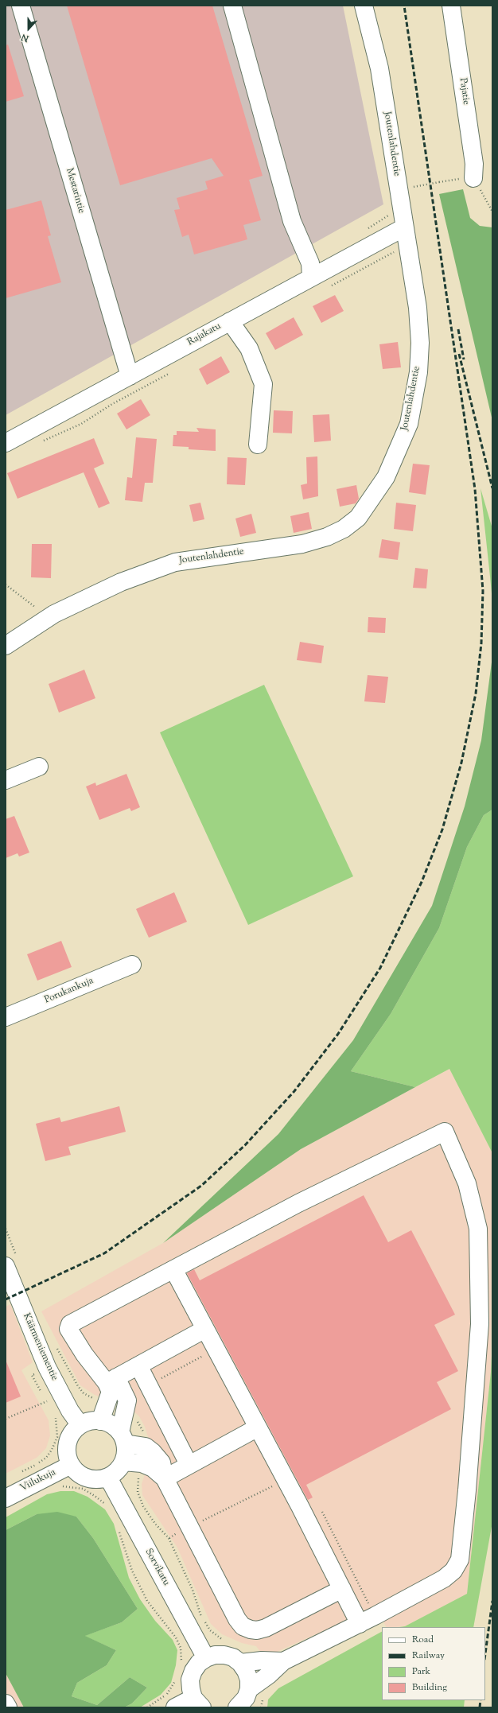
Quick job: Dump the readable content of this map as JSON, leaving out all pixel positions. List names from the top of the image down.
{
  "streets": {
    "street": [
      "Pajatie",
      "Joutenlahdentie",
      "Mestarintie",
      "Rajakatu",
      "Porukankuja",
      "Käärmeniementie",
      "Viilukuja",
      "Sorvikatu"
    ]
  },
  "crossings": [
    ["Joutenlahdentie", "Rajakatu"],
    ["Mestarintie", "Rajakatu"],
    ["Käärmeniementie", "Viilukuja"],
    ["Käärmeniementie", "Sorvikatu"],
    ["Viilukuja", "Sorvikatu"]
  ],
  "legend": [
    "Road",
    "Railway",
    "Park",
    "Building"
  ],
  "north": "bottom"
}
